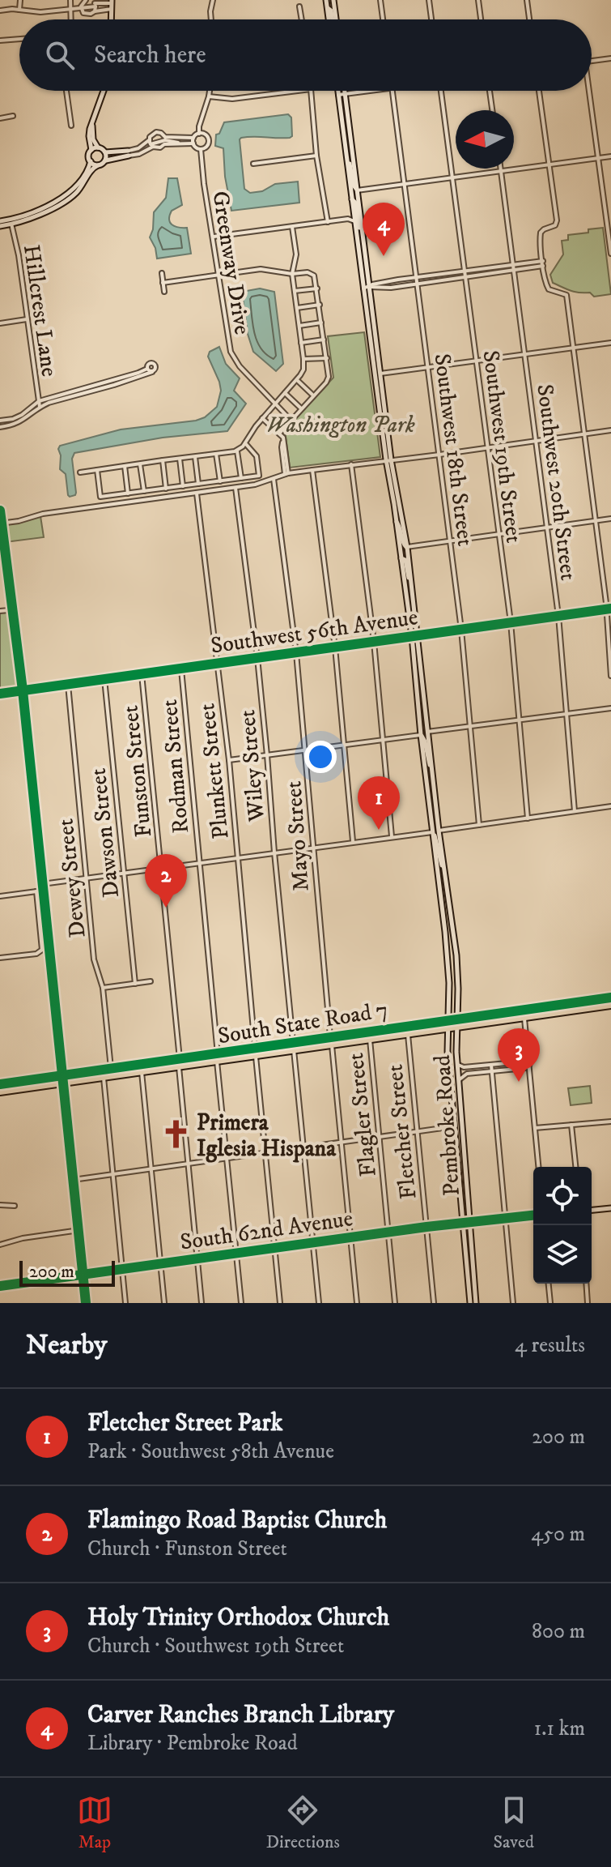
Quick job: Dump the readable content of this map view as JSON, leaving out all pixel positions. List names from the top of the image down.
{
  "streets": {
    "main road": [
      "Southwest 56th Avenue",
      "South State Road 7",
      "Pembroke Road",
      "South 62nd Avenue"
    ],
    "street": [
      "Greenway Drive",
      "Hillcrest Lane",
      "Southwest 19th Street",
      "Southwest 18th Street",
      "Southwest 20th Street",
      "Wiley Street",
      "Rodman Street",
      "Funston Street",
      "Plunkett Street",
      "Dawson Street",
      "Mayo Street",
      "Dewey Street",
      "Flagler Street",
      "Fletcher Street"
    ]
  },
  "crossings": [
    ["Southwest 19th Street", "Southwest 56th Avenue"],
    ["Southwest 18th Street", "Southwest 56th Avenue"],
    ["Southwest 20th Street", "Southwest 56th Avenue"],
    ["Southwest 56th Avenue", "Wiley Street"],
    ["Southwest 56th Avenue", "Rodman Street"],
    ["Southwest 56th Avenue", "Funston Street"],
    ["Southwest 56th Avenue", "Plunkett Street"],
    ["Southwest 56th Avenue", "Dawson Street"],
    ["Southwest 56th Avenue", "Mayo Street"],
    ["Southwest 56th Avenue", "Dewey Street"],
    ["Wiley Street", "South State Road 7"],
    ["Rodman Street", "South State Road 7"],
    ["Funston Street", "South State Road 7"],
    ["Plunkett Street", "South State Road 7"],
    ["Mayo Street", "South State Road 7"],
    ["Dewey Street", "South State Road 7"],
    ["South State Road 7", "Flagler Street"],
    ["South State Road 7", "Pembroke Road"],
    ["South State Road 7", "Fletcher Street"],
    ["Flagler Street", "South 62nd Avenue"],
    ["Pembroke Road", "South 62nd Avenue"],
    ["Fletcher Street", "South 62nd Avenue"]
  ],
  "parks": ["Washington Park"],
  "places": {
    "church": ["Primera Iglesia Hispana"]
  },
  "scale_bar": "200 m",
  "north": "left",
  "page": {
    "search": "Search here",
    "pins": [
      "4",
      "1",
      "2",
      "3"
    ],
    "scale": "200 m",
    "heading": ["Nearby", "4 results"],
    "list": [
      {
        "mark": "1",
        "name": "Fletcher Street Park",
        "note": "Park · Southwest 58th Avenue",
        "value": "200 m"
      },
      {
        "mark": "2",
        "name": "Flamingo Road Baptist Church",
        "note": "Church · Funston Street",
        "value": "450 m"
      },
      {
        "mark": "3",
        "name": "Holy Trinity Orthodox Church",
        "note": "Church · Southwest 19th Street",
        "value": "800 m"
      },
      {
        "mark": "4",
        "name": "Carver Ranches Branch Library",
        "note": "Library · Pembroke Road",
        "value": "1.1 km"
      }
    ],
    "nav": ["Map", "Directions", "Saved"]
  }
}
